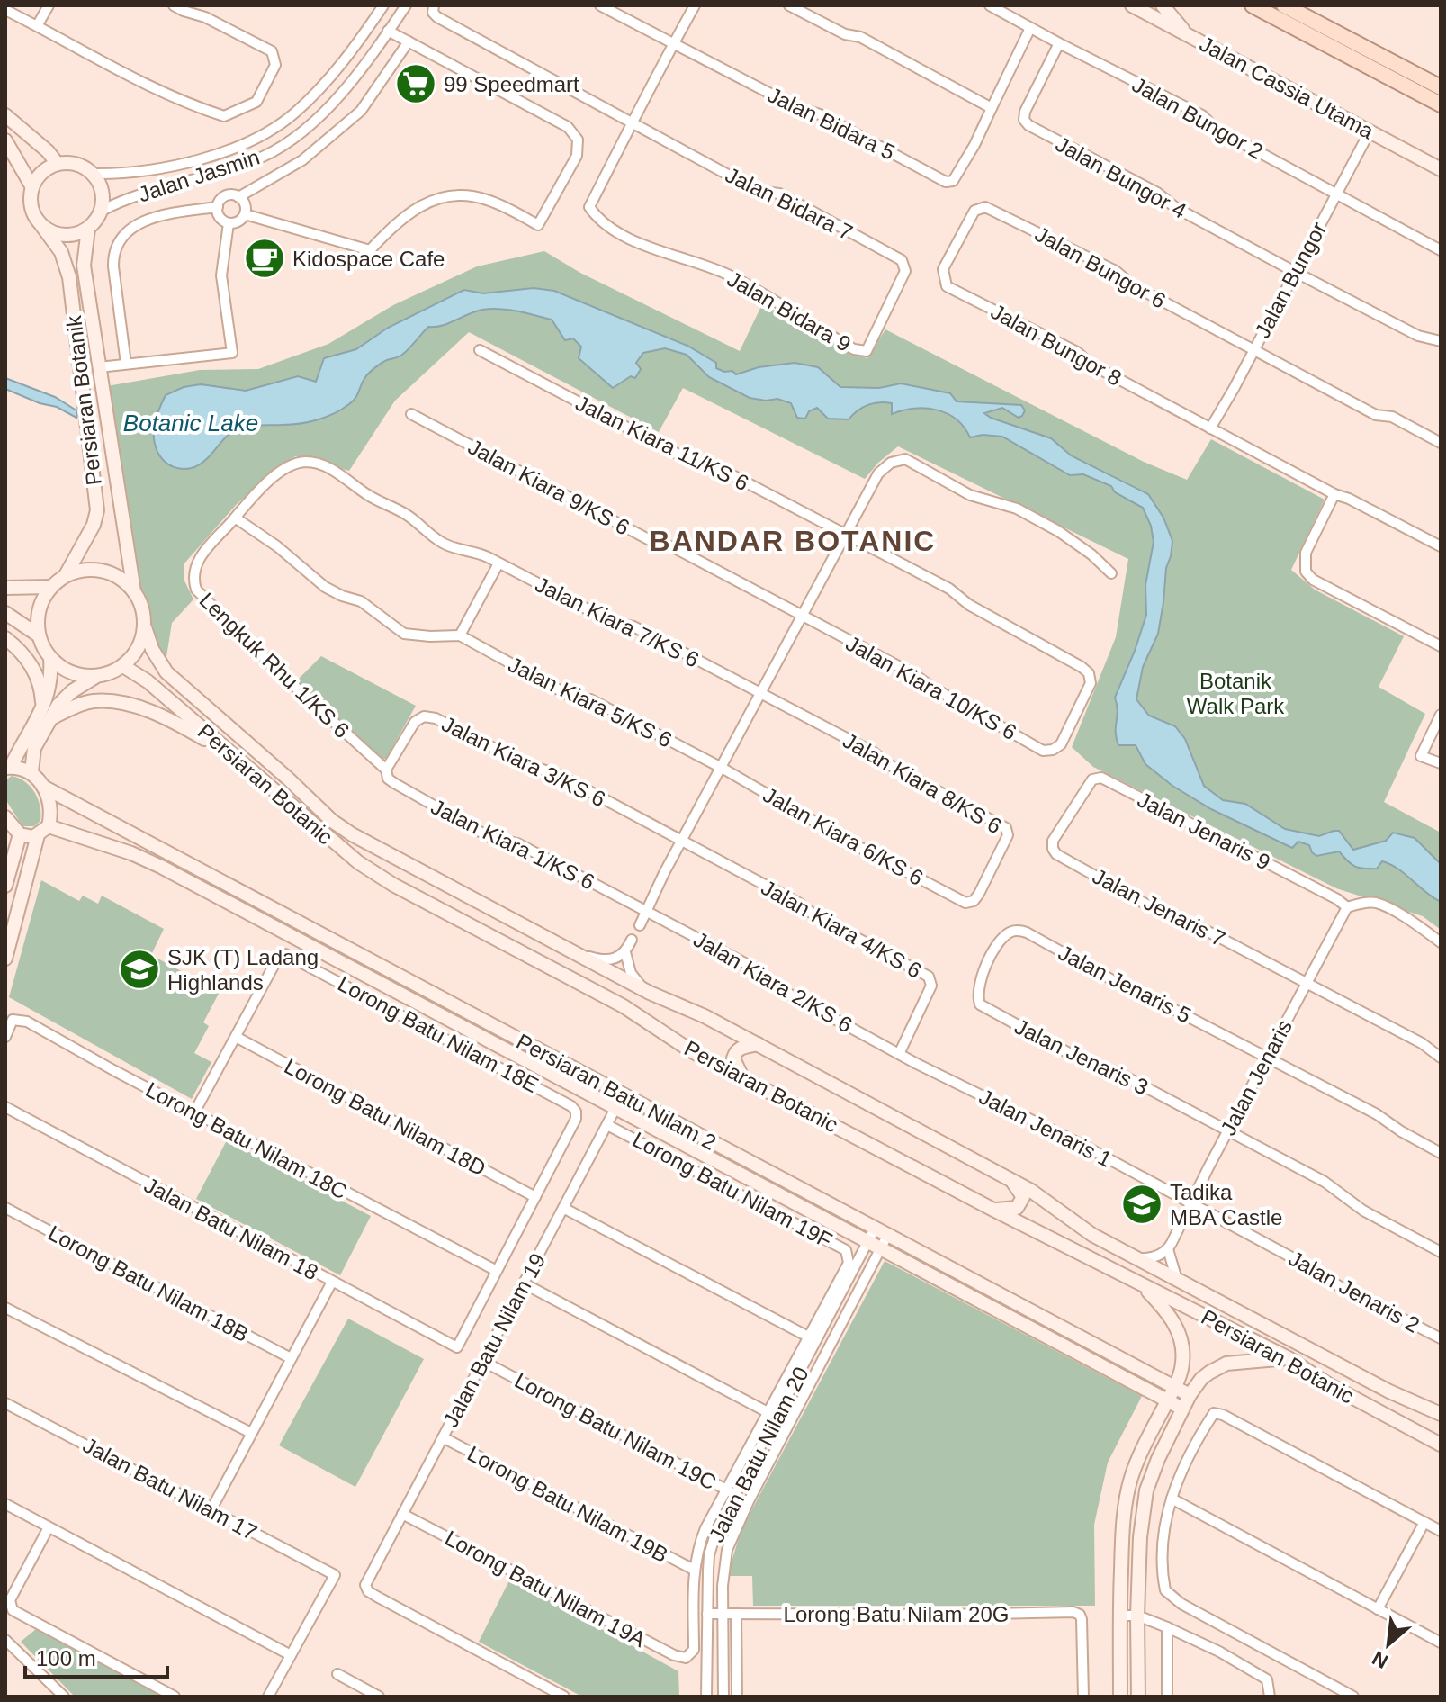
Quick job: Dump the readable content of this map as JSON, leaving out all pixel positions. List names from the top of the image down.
{
  "streets": {
    "main road": [
      "Jalan Cassia Utama",
      "Persiaran Botanik",
      "Persiaran Botanic",
      "Persiaran Batu Nilam 2"
    ],
    "street": [
      "Jalan Bungor 2",
      "Jalan Bidara 5",
      "Jalan Jasmin",
      "Jalan Bungor 4",
      "Jalan Bidara 7",
      "Jalan Bungor 6",
      "Jalan Bungor",
      "Jalan Bidara 9",
      "Jalan Bungor 8",
      "Jalan Kiara 11/KS 6",
      "Jalan Kiara 9/KS 6",
      "Jalan Kiara 7/KS 6",
      "Lengkuk Rhu 1/KS 6",
      "Jalan Kiara 10/KS 6",
      "Jalan Kiara 5/KS 6",
      "Jalan Kiara 3/KS 6",
      "Jalan Kiara 8/KS 6",
      "Jalan Jenaris 9",
      "Jalan Kiara 6/KS 6",
      "Jalan Kiara 1/KS 6",
      "Jalan Jenaris 7",
      "Jalan Kiara 4/KS 6",
      "Jalan Kiara 2/KS 6",
      "Jalan Jenaris 5",
      "Lorong Batu Nilam 18E",
      "Jalan Jenaris 3",
      "Jalan Jenaris",
      "Lorong Batu Nilam 18D",
      "Jalan Jenaris 1",
      "Lorong Batu Nilam 18C",
      "Lorong Batu Nilam 19F",
      "Jalan Batu Nilam 18",
      "Lorong Batu Nilam 18B",
      "Jalan Jenaris 2",
      "Jalan Batu Nilam 19",
      "Lorong Batu Nilam 19C",
      "Jalan Batu Nilam 20",
      "Jalan Batu Nilam 17",
      "Lorong Batu Nilam 19B",
      "Lorong Batu Nilam 19A",
      "Lorong Batu Nilam 20G"
    ]
  },
  "crossings": [
    ["Jalan Cassia Utama", "Jalan Bungor"],
    ["Jalan Bungor 2", "Jalan Bungor 4"],
    ["Jalan Bungor 2", "Jalan Bungor"],
    ["Jalan Jasmin", "Persiaran Botanik"],
    ["Jalan Bungor 4", "Jalan Bungor"],
    ["Jalan Bidara 7", "Jalan Bidara 9"],
    ["Jalan Bungor 6", "Jalan Bungor"],
    ["Jalan Bungor 6", "Jalan Bungor 8"],
    ["Jalan Bungor", "Jalan Bungor 8"],
    ["Persiaran Botanik", "Persiaran Botanic"],
    ["Jalan Kiara 11/KS 6", "Jalan Kiara 10/KS 6"],
    ["Jalan Kiara 9/KS 6", "Jalan Kiara 10/KS 6"],
    ["Jalan Kiara 7/KS 6", "Lengkuk Rhu 1/KS 6"],
    ["Jalan Kiara 7/KS 6", "Jalan Kiara 8/KS 6"],
    ["Lengkuk Rhu 1/KS 6", "Jalan Kiara 3/KS 6"],
    ["Lengkuk Rhu 1/KS 6", "Jalan Kiara 1/KS 6"],
    ["Jalan Kiara 5/KS 6", "Jalan Kiara 6/KS 6"],
    ["Jalan Kiara 3/KS 6", "Jalan Kiara 1/KS 6"],
    ["Jalan Kiara 3/KS 6", "Jalan Kiara 4/KS 6"],
    ["Jalan Kiara 8/KS 6", "Jalan Kiara 6/KS 6"],
    ["Jalan Jenaris 9", "Jalan Jenaris 7"],
    ["Jalan Jenaris 9", "Jalan Jenaris"],
    ["Jalan Kiara 1/KS 6", "Jalan Kiara 2/KS 6"],
    ["Jalan Jenaris 7", "Jalan Jenaris"],
    ["Jalan Kiara 4/KS 6", "Jalan Kiara 2/KS 6"],
    ["Jalan Kiara 4/KS 6", "Jalan Jenaris 1"],
    ["Jalan Kiara 2/KS 6", "Jalan Jenaris 1"],
    ["Jalan Jenaris 5", "Jalan Jenaris 3"],
    ["Jalan Jenaris 5", "Jalan Jenaris"],
    ["Lorong Batu Nilam 18E", "Lorong Batu Nilam 18D"],
    ["Jalan Jenaris 3", "Jalan Jenaris"],
    ["Jalan Jenaris", "Jalan Jenaris 1"],
    ["Jalan Jenaris", "Jalan Jenaris 2"],
    ["Persiaran Batu Nilam 2", "Jalan Batu Nilam 19"],
    ["Persiaran Batu Nilam 2", "Jalan Batu Nilam 20"],
    ["Jalan Jenaris 1", "Jalan Jenaris 2"],
    ["Lorong Batu Nilam 18C", "Jalan Batu Nilam 18"],
    ["Lorong Batu Nilam 19F", "Jalan Batu Nilam 19"],
    ["Jalan Batu Nilam 19", "Lorong Batu Nilam 19C"],
    ["Jalan Batu Nilam 19", "Lorong Batu Nilam 19B"],
    ["Jalan Batu Nilam 19", "Lorong Batu Nilam 19A"],
    ["Lorong Batu Nilam 19C", "Jalan Batu Nilam 20"],
    ["Jalan Batu Nilam 20", "Lorong Batu Nilam 20G"],
    ["Lorong Batu Nilam 19B", "Lorong Batu Nilam 19A"]
  ],
  "districts": ["BANDAR BOTANIC"],
  "water": ["Botanic Lake"],
  "parks": ["Botanik Walk Park"],
  "places": {
    "supermarket": ["99 Speedmart"],
    "cafe": ["Kidospace Cafe"],
    "school or university": ["SJK (T) Ladang Highlands", "Tadika MBA Castle"]
  },
  "scale_bar": "100 m",
  "north": "bottom left"
}
